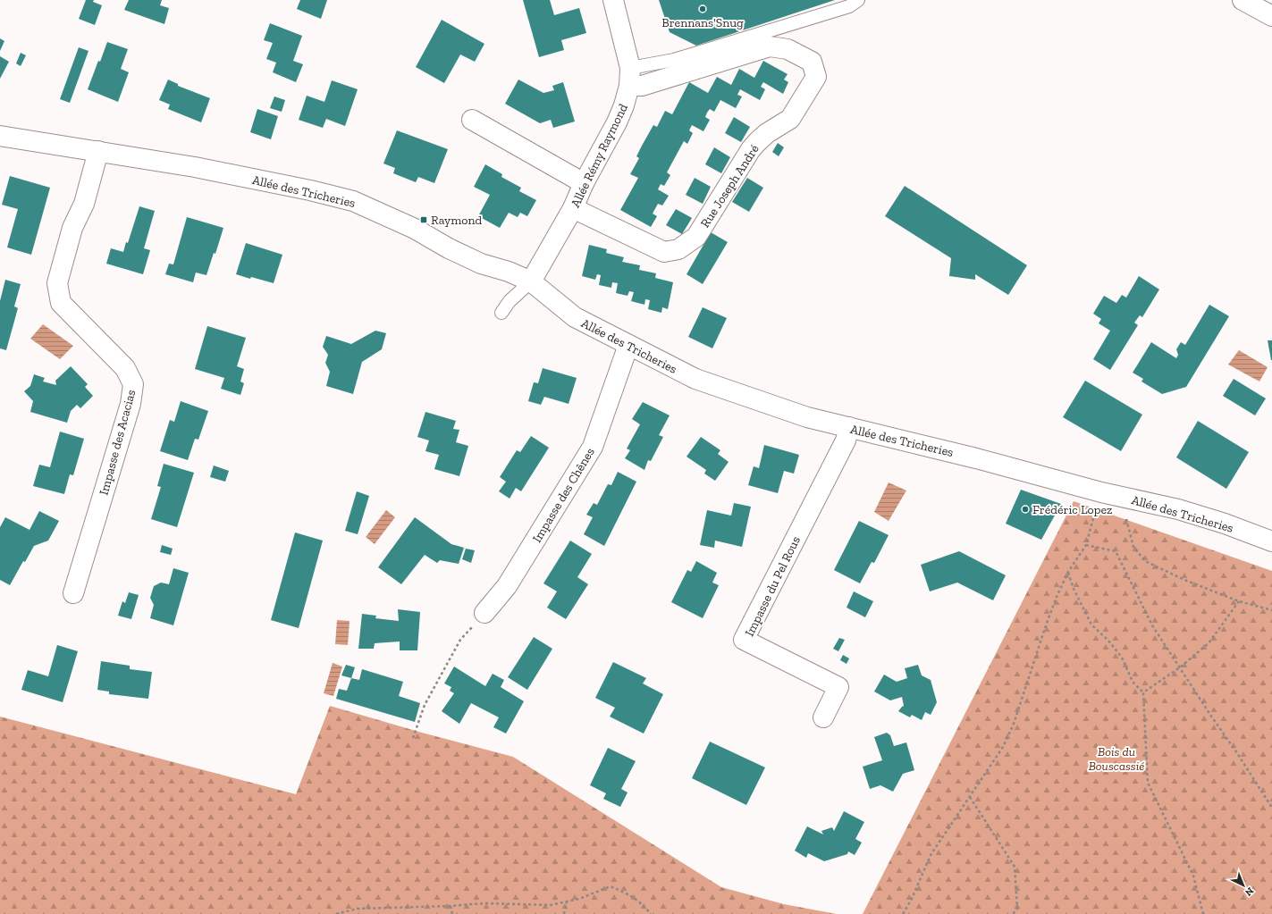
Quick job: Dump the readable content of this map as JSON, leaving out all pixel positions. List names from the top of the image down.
{
  "streets": {
    "street": [
      "Allée Rémy Raymond",
      "Rue Joseph André",
      "Allée des Tricheries",
      "Impasse des Acacias",
      "Impasse des Chênes",
      "Impasse du Pel Rous"
    ]
  },
  "crossings": [
    ["Allée Rémy Raymond", "Rue Joseph André"],
    ["Allée Rémy Raymond", "Allée des Tricheries"],
    ["Allée des Tricheries", "Impasse des Acacias"],
    ["Allée des Tricheries", "Impasse des Chênes"],
    ["Allée des Tricheries", "Impasse du Pel Rous"]
  ],
  "parks": ["Bois du Bouscassié"],
  "places": {
    "other": ["Brennans'Snug", "Frédéric Lopez"],
    "transit": ["Raymond"]
  },
  "north": "bottom right"
}
